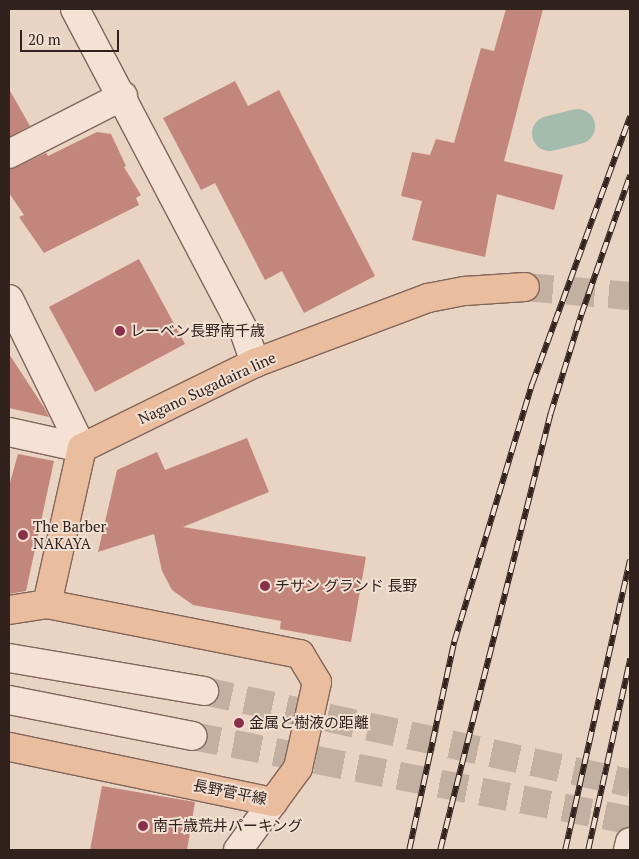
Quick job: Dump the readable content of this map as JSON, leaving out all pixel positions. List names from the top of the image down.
{
  "streets": {
    "main road": ["Nagano Sugadaira line", "長野菅平線"]
  },
  "places": [
    "レーベン長野南千歳",
    "The Barber NAKAYA",
    "チサン グランド 長野",
    "金属と樹液の距離",
    "南千歳荒井パーキング"
  ],
  "scale_bar": "20 m"
}
